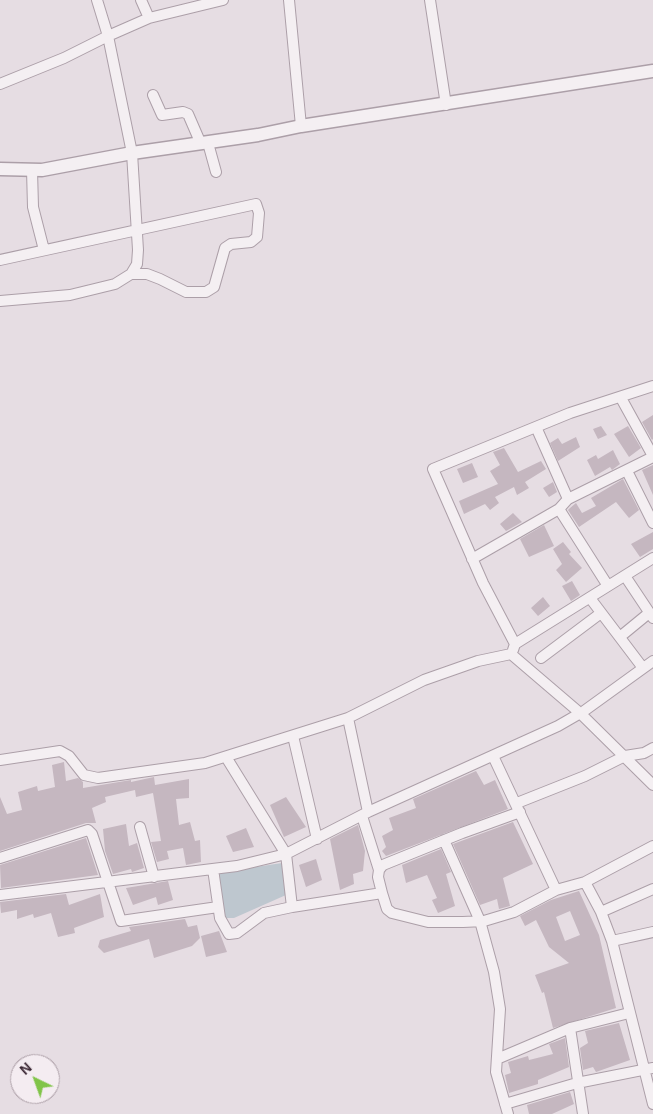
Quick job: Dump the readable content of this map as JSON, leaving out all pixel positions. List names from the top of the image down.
{
  "north": "top left"
}
